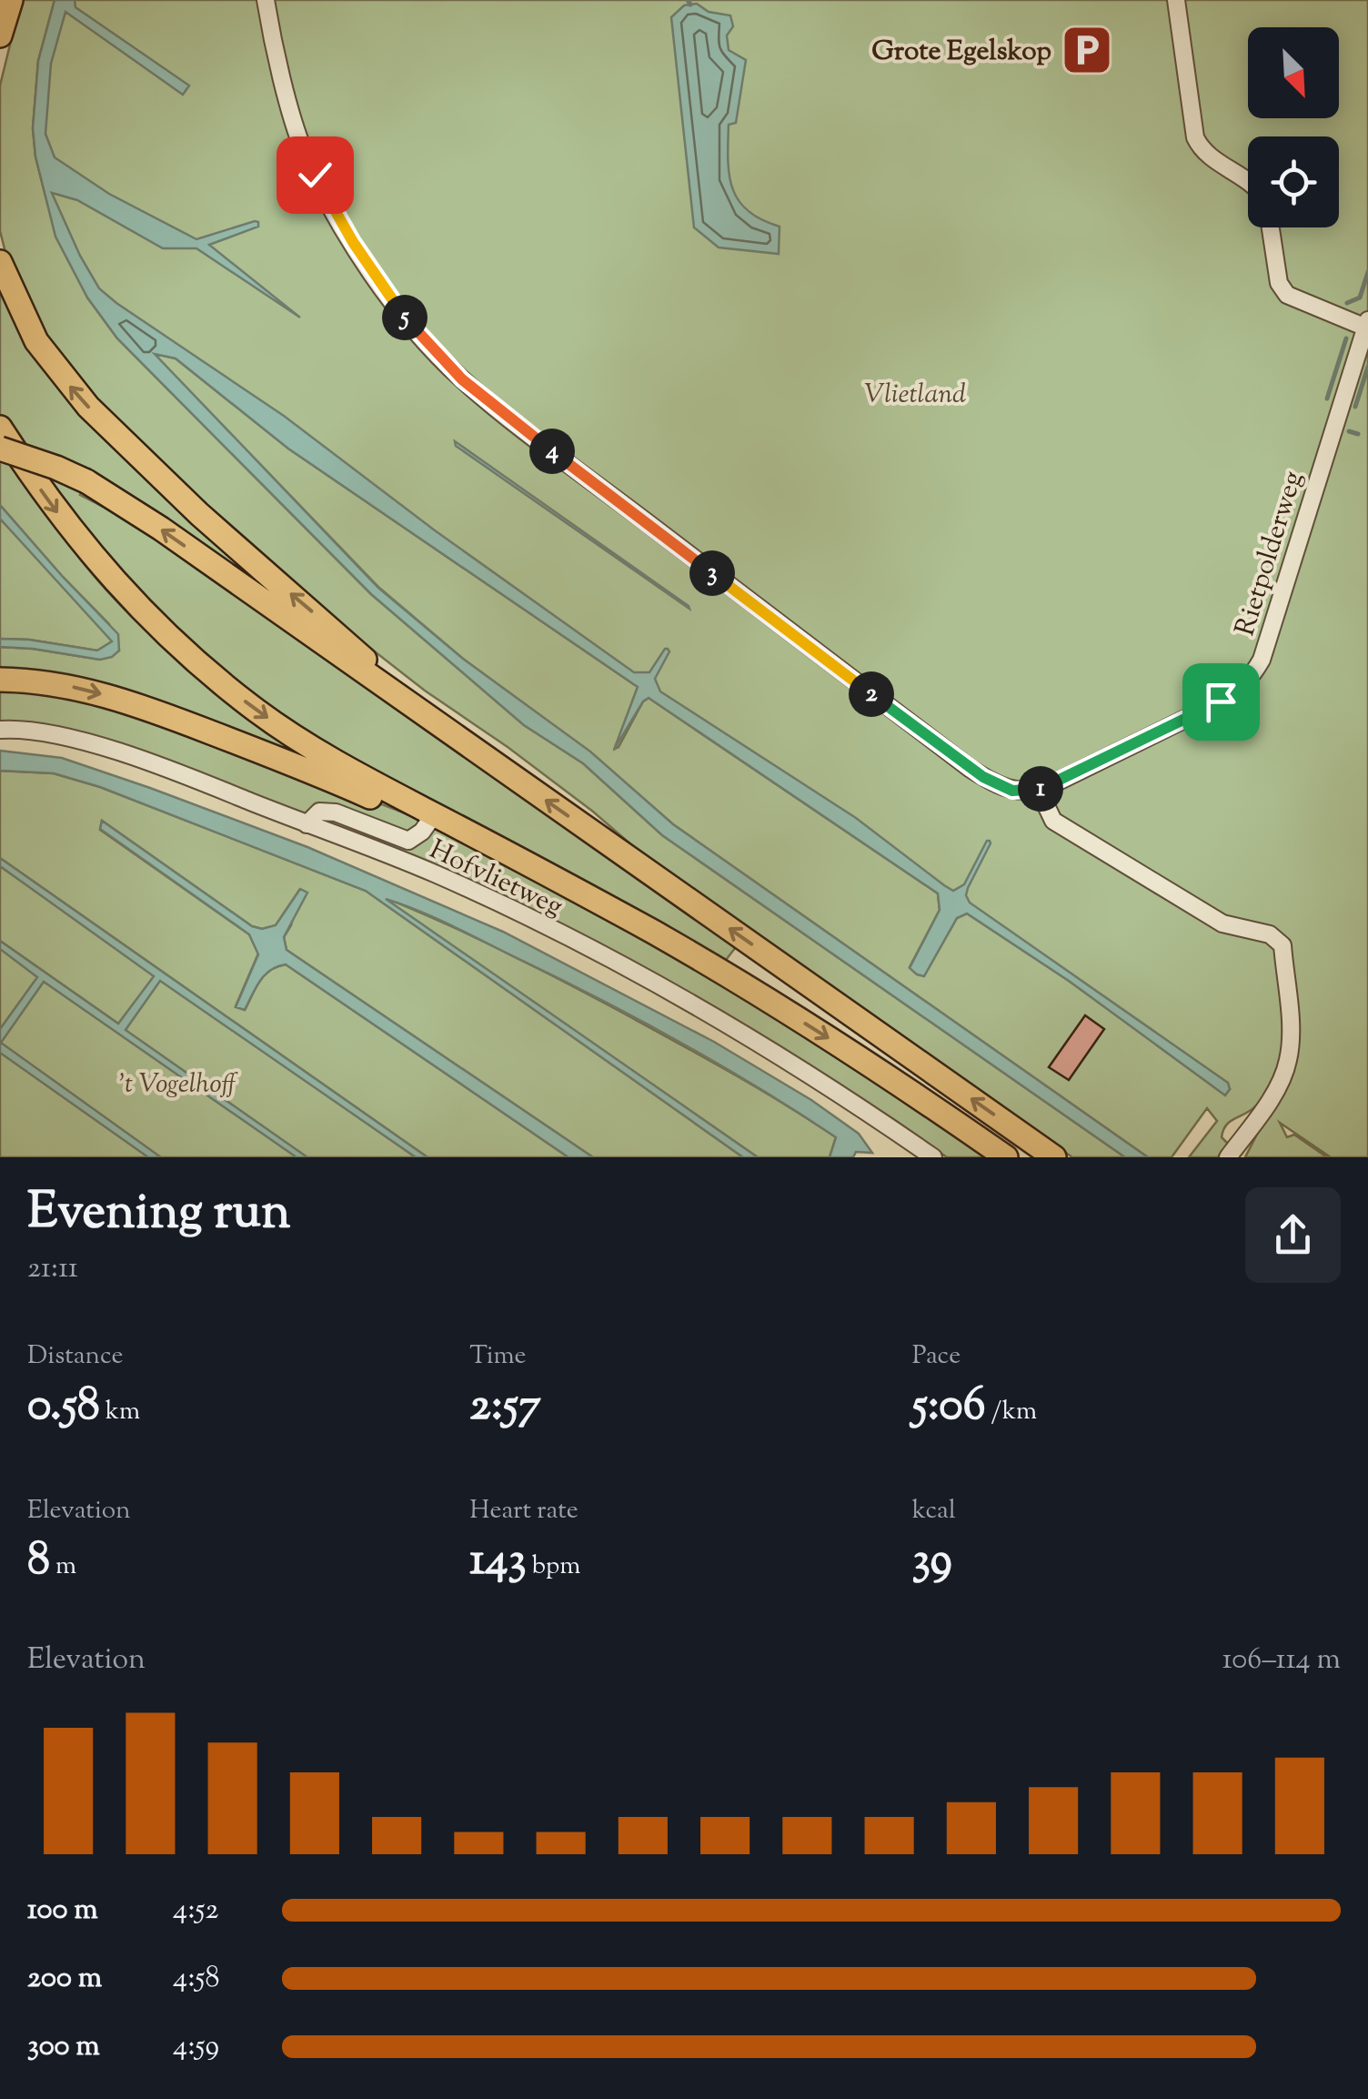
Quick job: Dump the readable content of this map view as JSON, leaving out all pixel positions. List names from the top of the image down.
{
  "streets": {
    "street": ["Rietpolderweg", "Hofvlietweg"]
  },
  "parks": ["Vlietland", "'t Vogelhoff"],
  "places": {
    "parking": ["Grote Egelskop"]
  },
  "north": "bottom right",
  "page": {
    "pins": [
      "5",
      "4",
      "3",
      "2",
      "1"
    ],
    "heading": ["Evening run", "21:11"],
    "stats": [
      ["Distance", "0.58 km"],
      ["Time", "2:57"],
      ["Pace", "5:06 /km"],
      ["Elevation", "8 m"],
      ["Heart rate", "143 bpm"],
      ["kcal", "39"]
    ],
    "chart": ["Elevation", "106–114 m"],
    "list": [
      {
        "name": "100 m",
        "note": "4:52"
      },
      {
        "name": "200 m",
        "note": "4:58"
      },
      {
        "name": "300 m",
        "note": "4:59"
      }
    ]
  }
}
